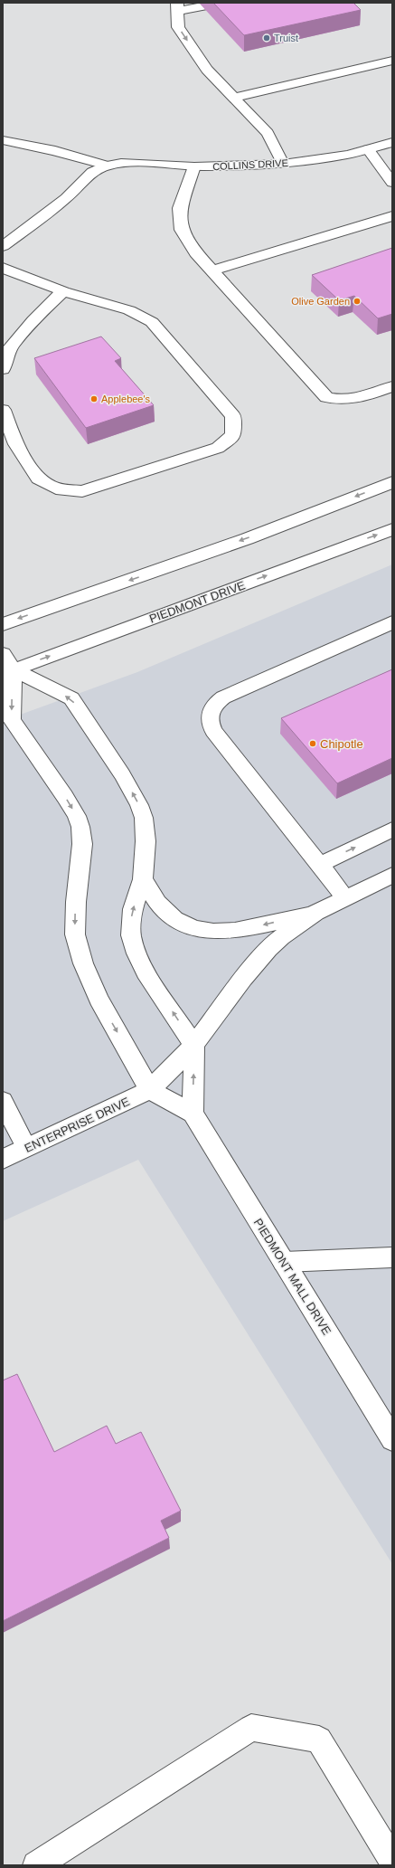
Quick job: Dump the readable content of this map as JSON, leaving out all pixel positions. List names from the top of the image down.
{
  "streets": {
    "street": [
      "COLLINS DRIVE",
      "PIEDMONT DRIVE",
      "ENTERPRISE DRIVE",
      "PIEDMONT MALL DRIVE"
    ]
  },
  "places": [
    "Truist",
    "Olive Garden",
    "Applebee's",
    "Chipotle"
  ]
}
